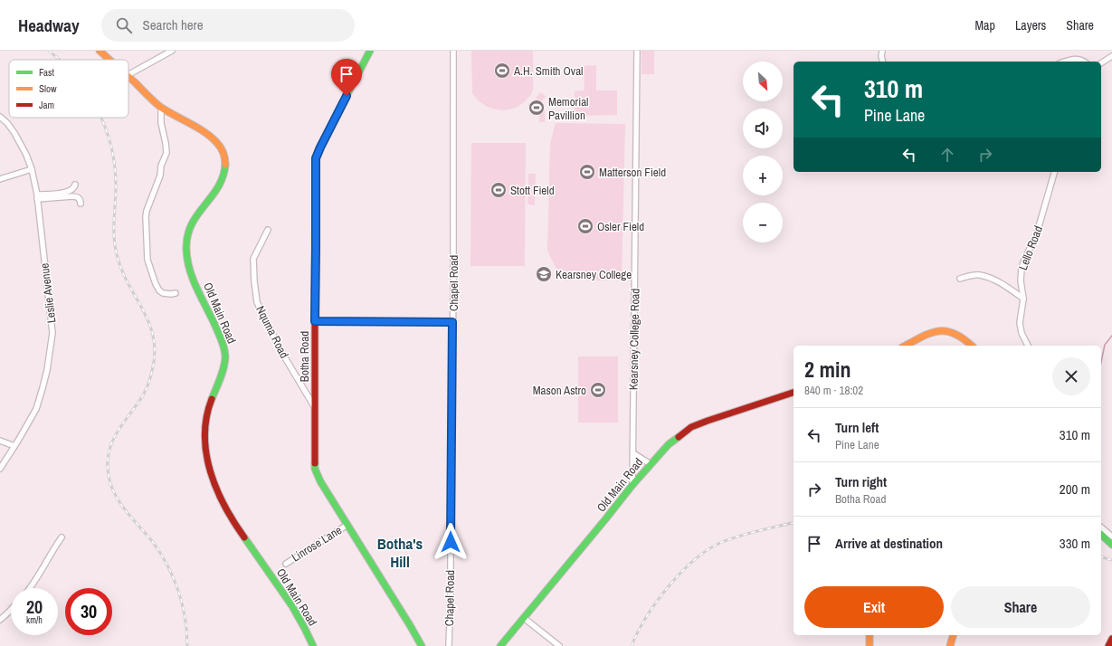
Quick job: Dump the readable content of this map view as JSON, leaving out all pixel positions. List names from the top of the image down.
{
  "streets": {
    "main road": ["Old Main Road", "Botha Road"],
    "street": [
      "Lello Road",
      "Chapel Road",
      "Leslie Avenue",
      "Nquma Road",
      "Kearsney College Road",
      "Linrose Lane"
    ]
  },
  "crossings": [
    ["Old Main Road", "Kearsney College Road"],
    ["Nquma Road", "Botha Road"],
    ["Botha Road", "Linrose Lane"]
  ],
  "districts": ["Botha's Hill"],
  "places": {
    "sports": [
      "A.H. Smith Oval",
      "Memorial Pavillion",
      "Matterson Field",
      "Stott Field",
      "Osler Field",
      "Mason Astro"
    ],
    "school or university": ["Kearsney College"]
  },
  "legend": ["Fast", "Slow", "Jam"],
  "north": "bottom right",
  "page": {
    "header": "Headway",
    "search": "Search here",
    "nav": ["Map", "Layers", "Share"],
    "map_buttons": ["+", "−"],
    "turn": ["310 m", "Pine Lane"],
    "heading": ["2 min", "840 m · 18:02"],
    "list": [
      {
        "name": "Turn left",
        "note": "Pine Lane",
        "value": "310 m"
      },
      {
        "name": "Turn right",
        "note": "Botha Road",
        "value": "200 m"
      },
      {
        "name": "Arrive at destination",
        "value": "330 m"
      }
    ],
    "buttons": ["Exit", "Share"],
    "speed": "20 km/h",
    "limit": "30"
  }
}
